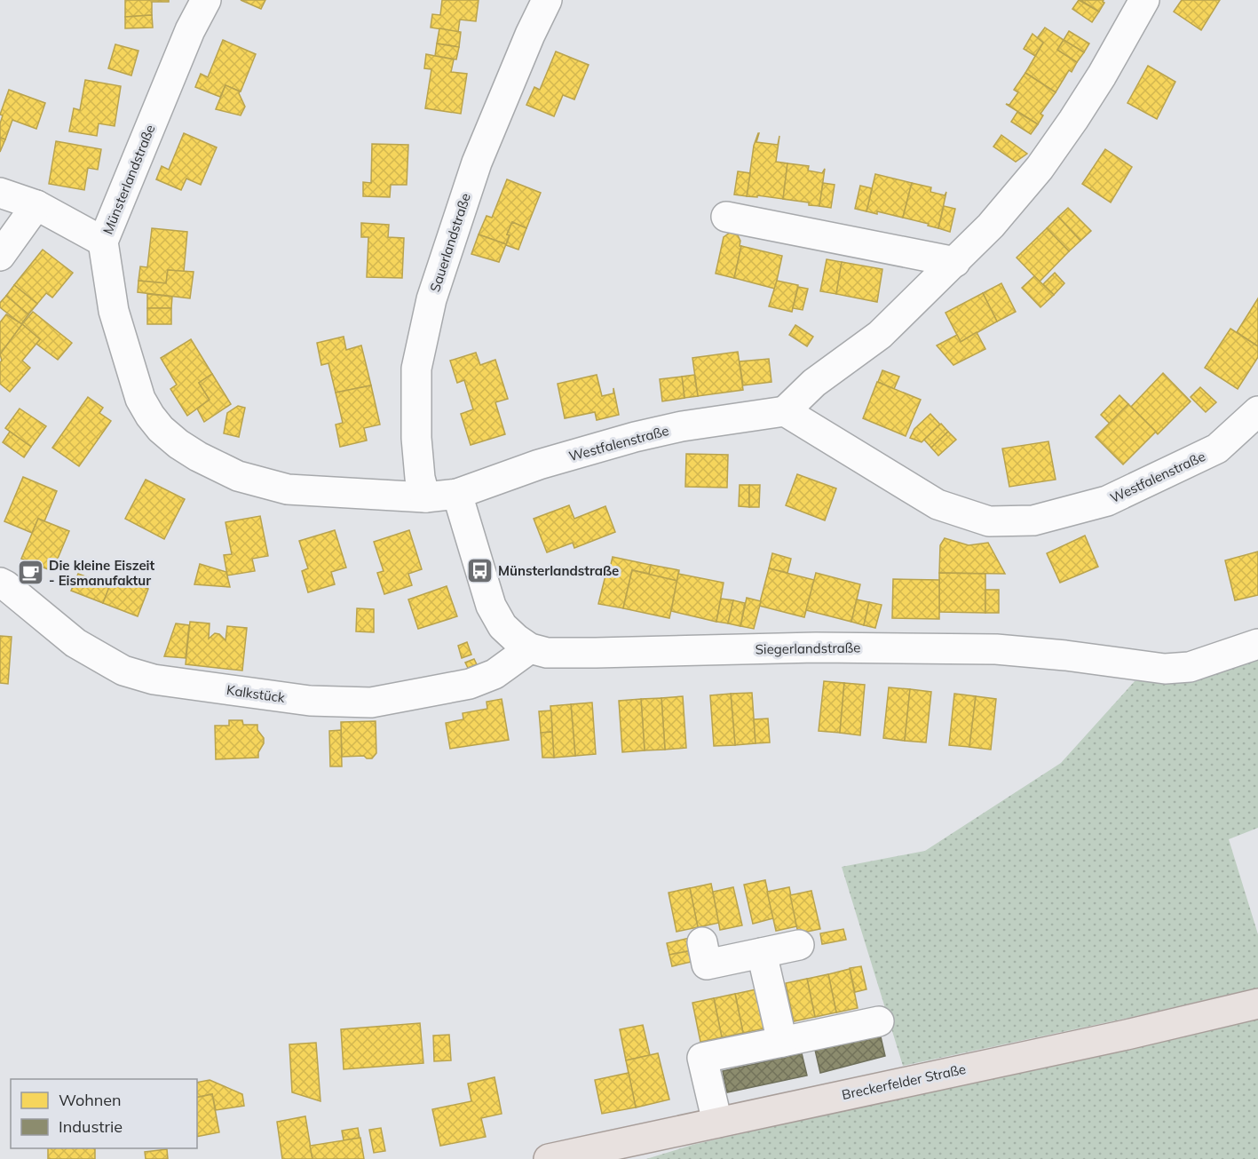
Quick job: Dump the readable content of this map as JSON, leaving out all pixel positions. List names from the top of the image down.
{
  "streets": {
    "main road": ["Breckerfelder Straße"],
    "street": [
      "Münsterlandstraße",
      "Sauerlandstraße",
      "Westfalenstraße",
      "Siegerlandstraße",
      "Kalkstück"
    ]
  },
  "crossings": [
    ["Münsterlandstraße", "Sauerlandstraße"],
    ["Münsterlandstraße", "Westfalenstraße"],
    ["Münsterlandstraße", "Siegerlandstraße"],
    ["Westfalenstraße", "Siegerlandstraße"],
    ["Siegerlandstraße", "Kalkstück"]
  ],
  "places": {
    "bus stop": ["Münsterlandstraße"],
    "cafe": ["Die kleine Eiszeit - Eismanufaktur"]
  },
  "legend": ["Wohnen", "Industrie"]
}
